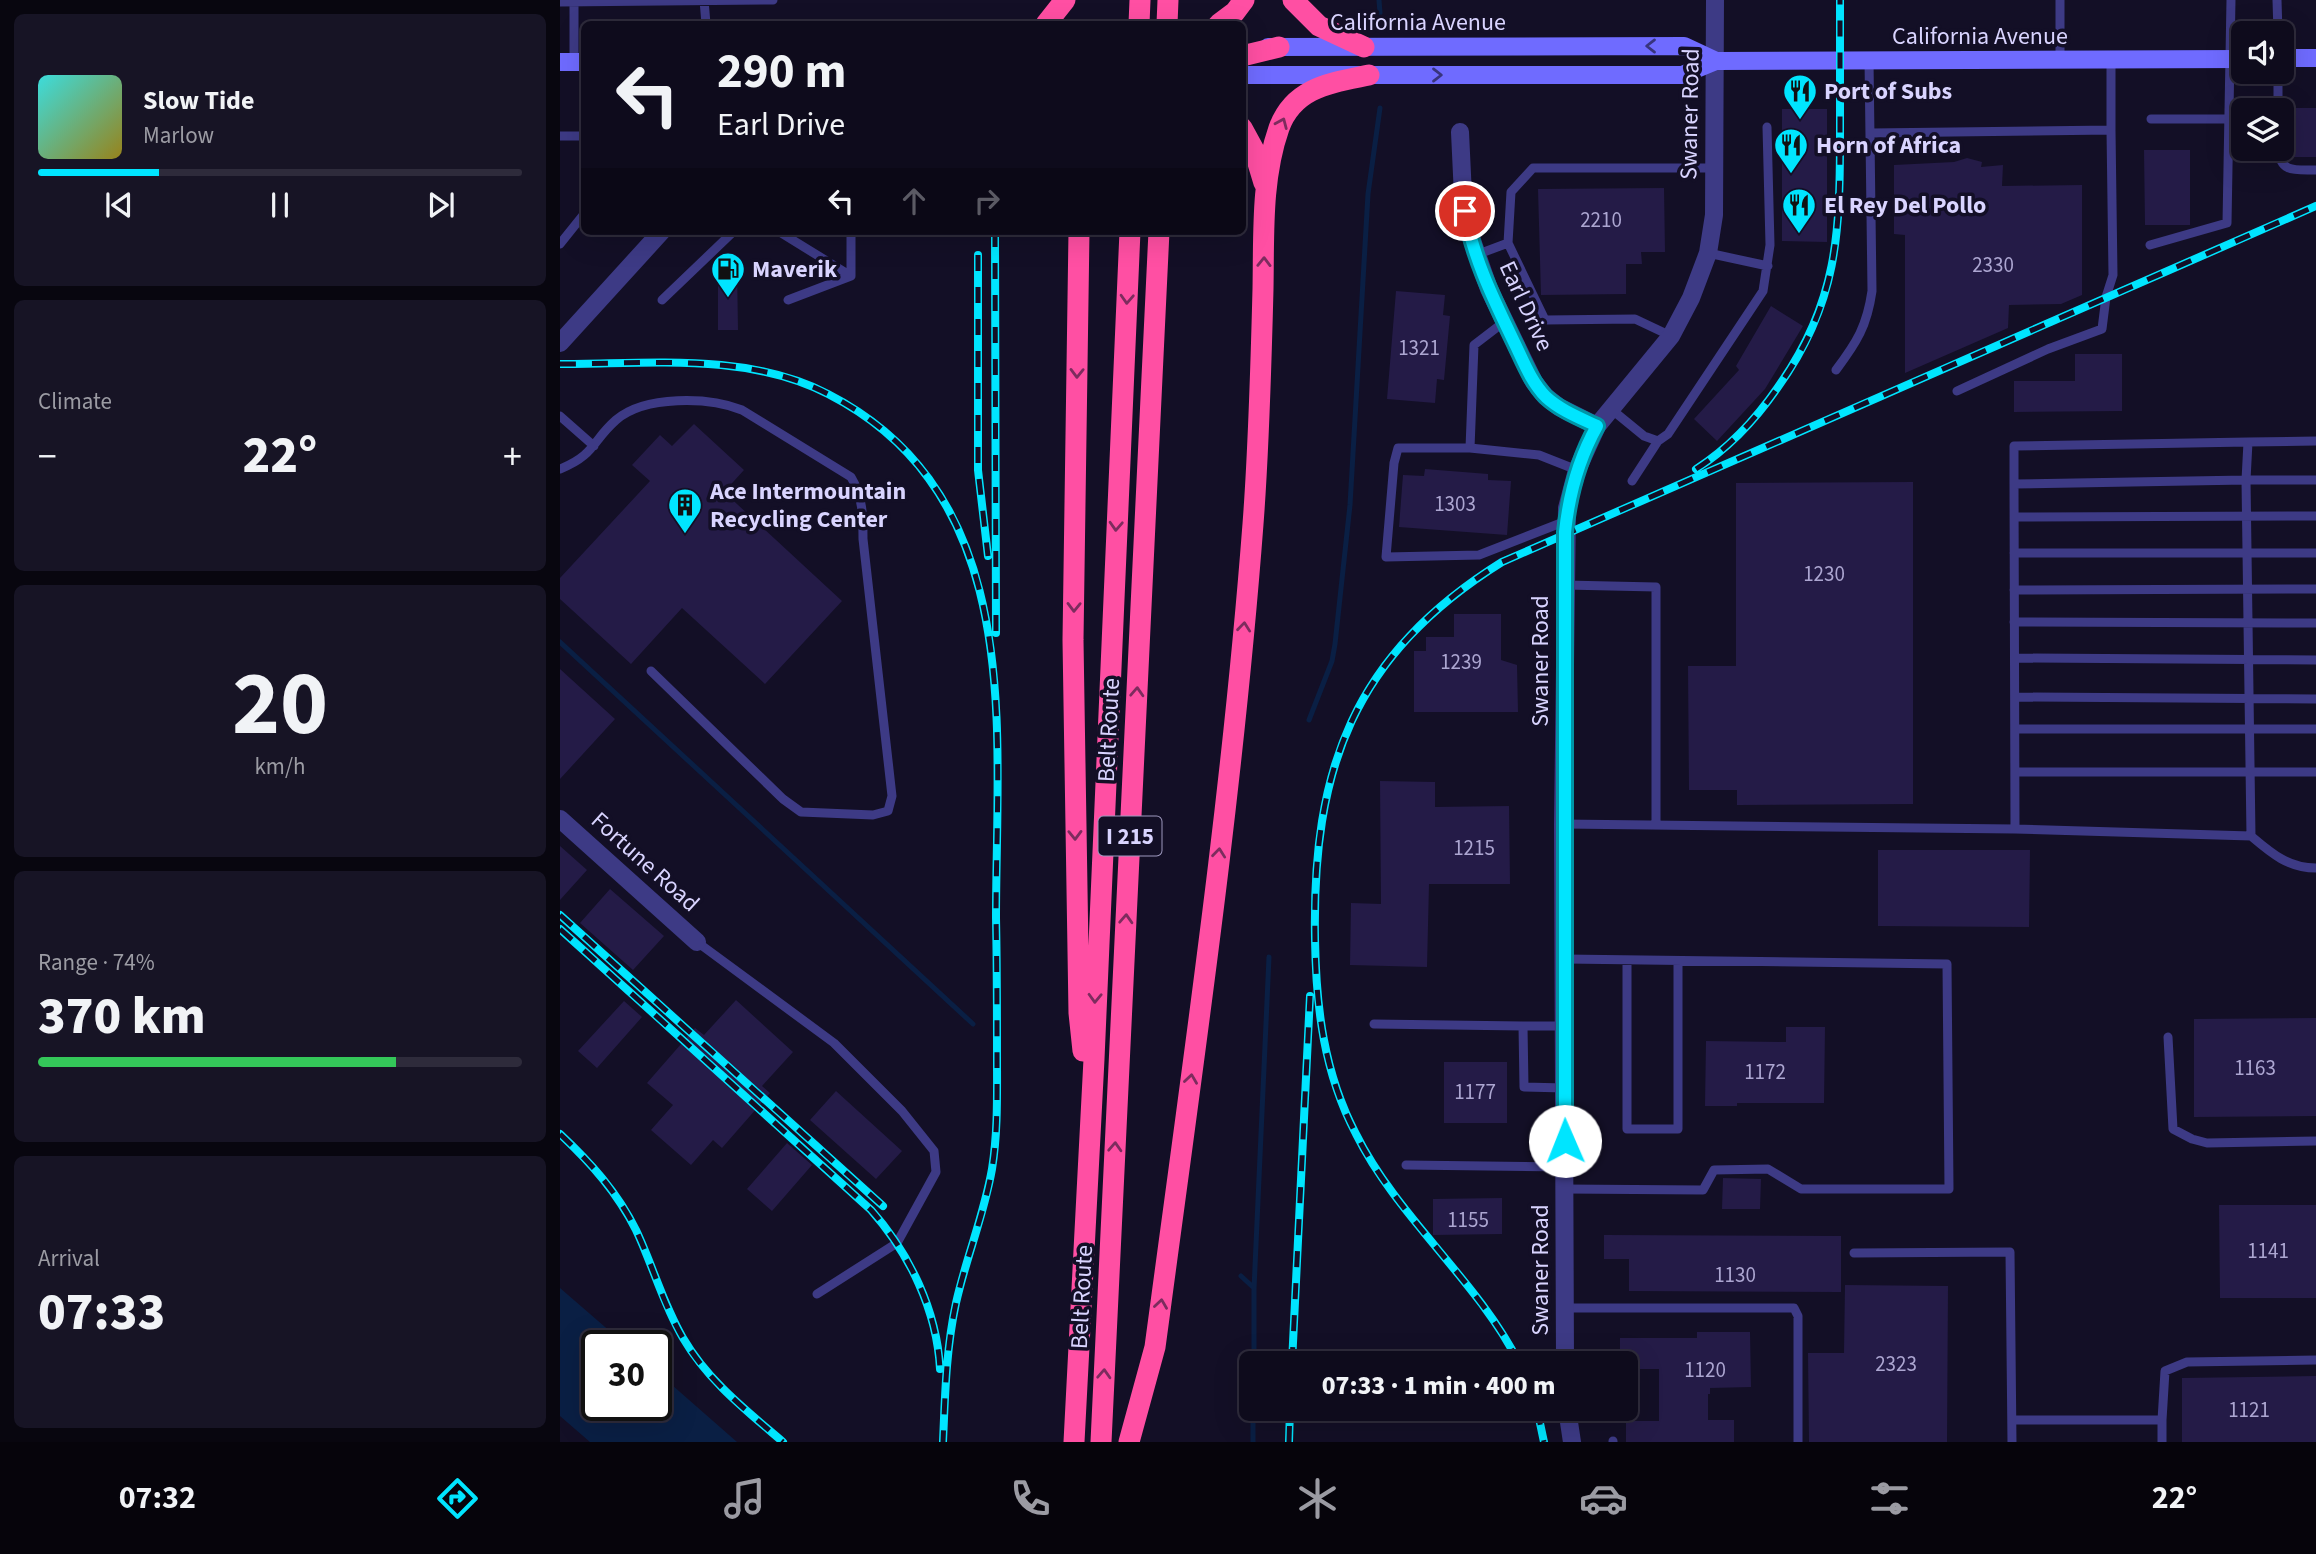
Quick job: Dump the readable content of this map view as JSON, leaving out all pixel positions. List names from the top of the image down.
{
  "streets": {
    "highway": ["Belt Route", "I 215"],
    "main road": ["California Avenue"],
    "street": ["Swaner Road", "Earl Drive", "Fortune Road"]
  },
  "crossings": [
    ["California Avenue", "Swaner Road"],
    ["Swaner Road", "Earl Drive"]
  ],
  "places": {
    "restaurant": ["Port of Subs", "Horn of Africa", "El Rey Del Pollo"],
    "fuel station": ["Maverik"],
    "building": ["Ace Intermountain Recycling Center"]
  },
  "house_numbers": [
    "2210",
    "2330",
    "1321",
    "1303",
    "1230",
    "1239",
    "1215",
    "1163",
    "1172",
    "1177",
    "1155",
    "1141",
    "1130",
    "2323",
    "1120",
    "1121"
  ],
  "page": {
    "turn": ["290 m", "Earl Drive"],
    "song": ["Slow Tide", "Marlow"],
    "tile": [
      "Climate",
      ["20", "km/h"],
      ["Range · 74%", "370 km"],
      ["Arrival", "07:33"]
    ],
    "heat": ["−", "22°", "+"],
    "limit": "30",
    "trip": "07:33 · 1 min · 400 m",
    "tabs": ["07:32", "22°"]
  }
}
